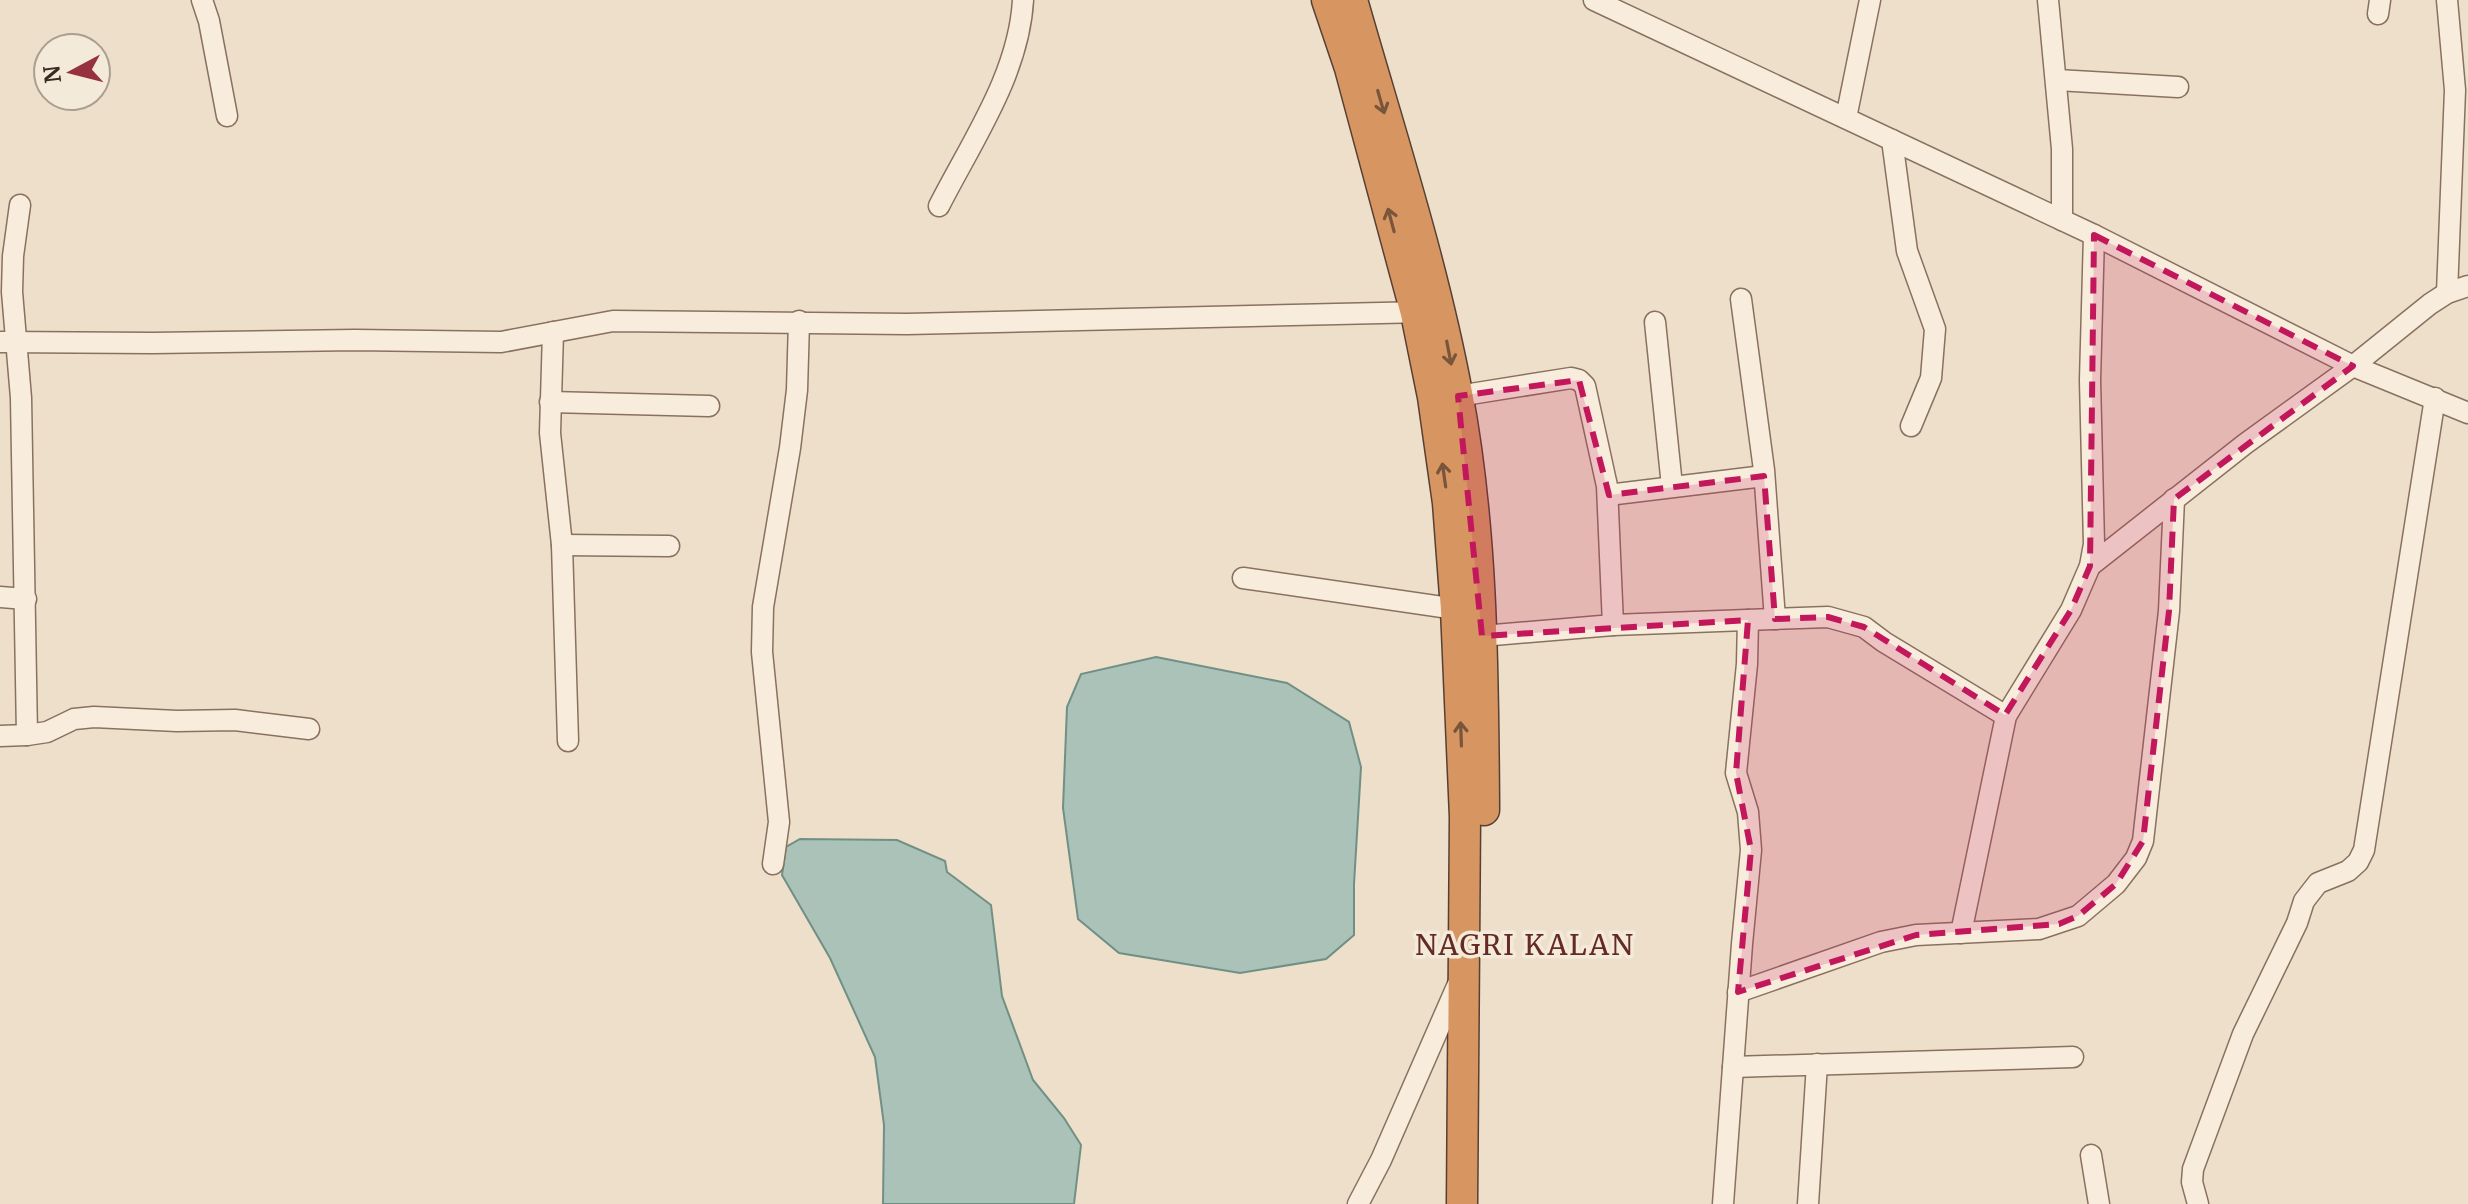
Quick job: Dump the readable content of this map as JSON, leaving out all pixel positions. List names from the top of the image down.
{
  "districts": ["NAGRI KALAN"],
  "north": "left"
}
